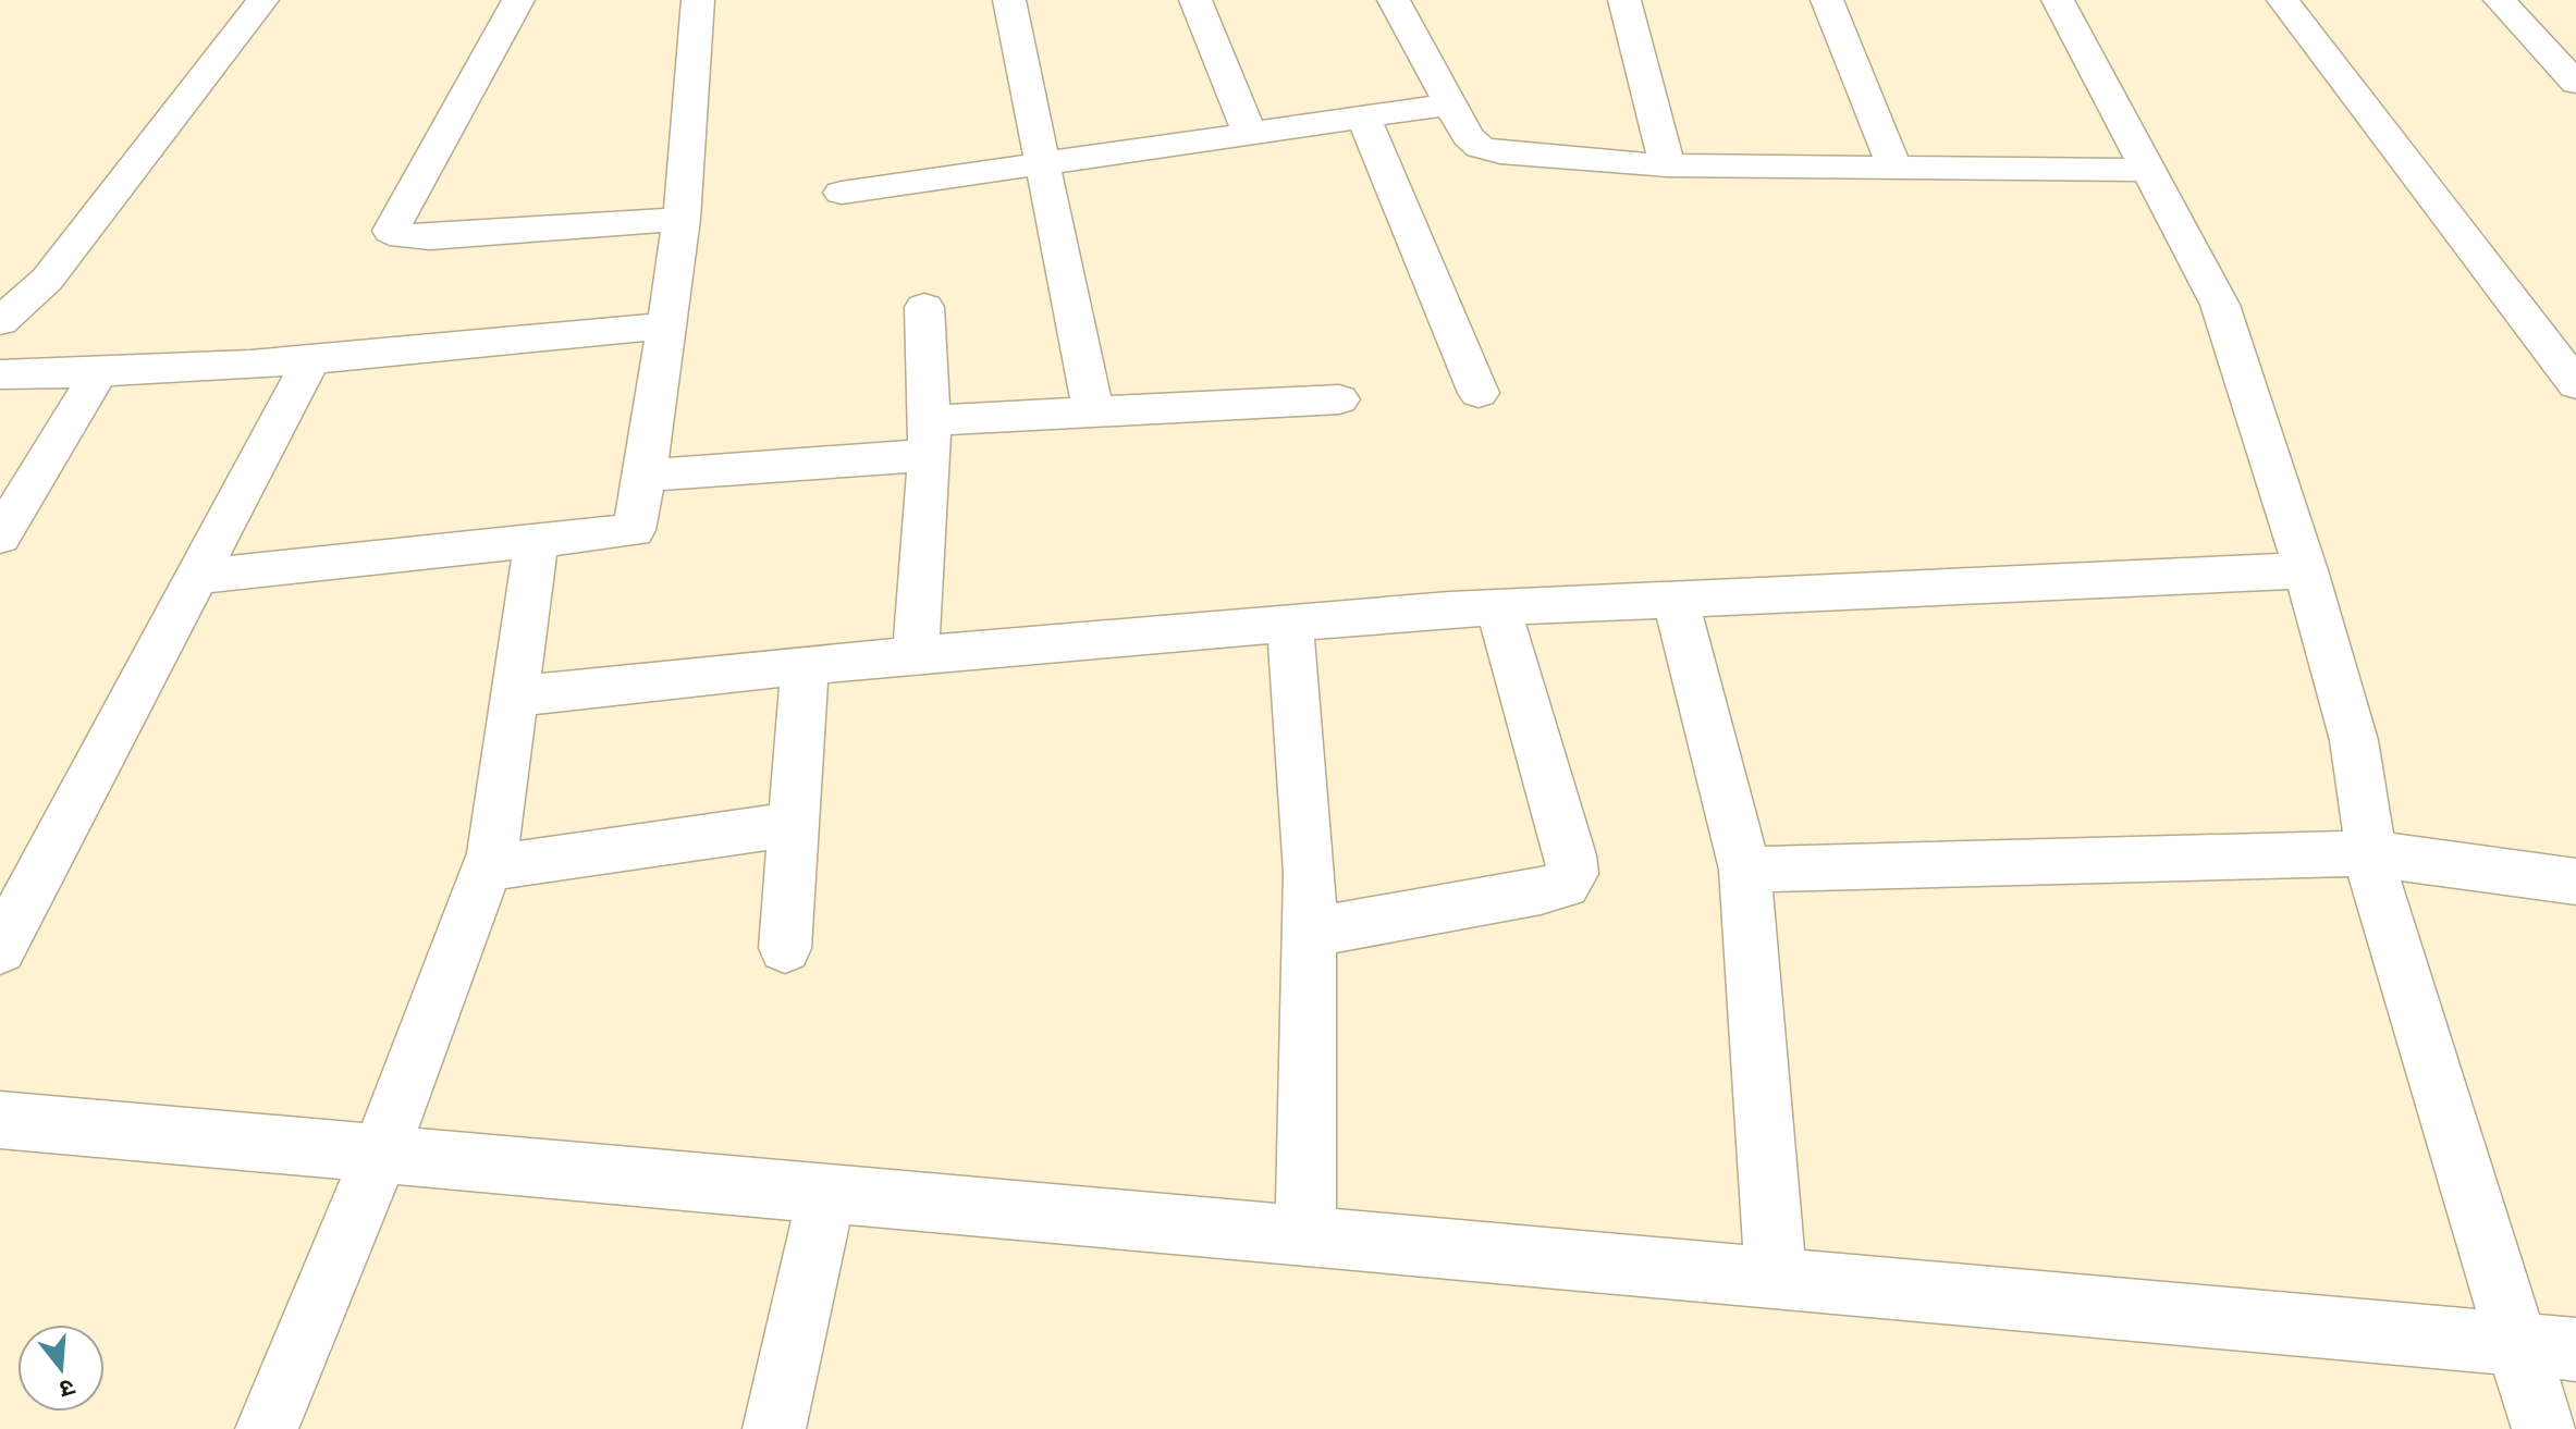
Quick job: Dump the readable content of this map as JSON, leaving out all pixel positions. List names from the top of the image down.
{
  "north": "bottom"
}
